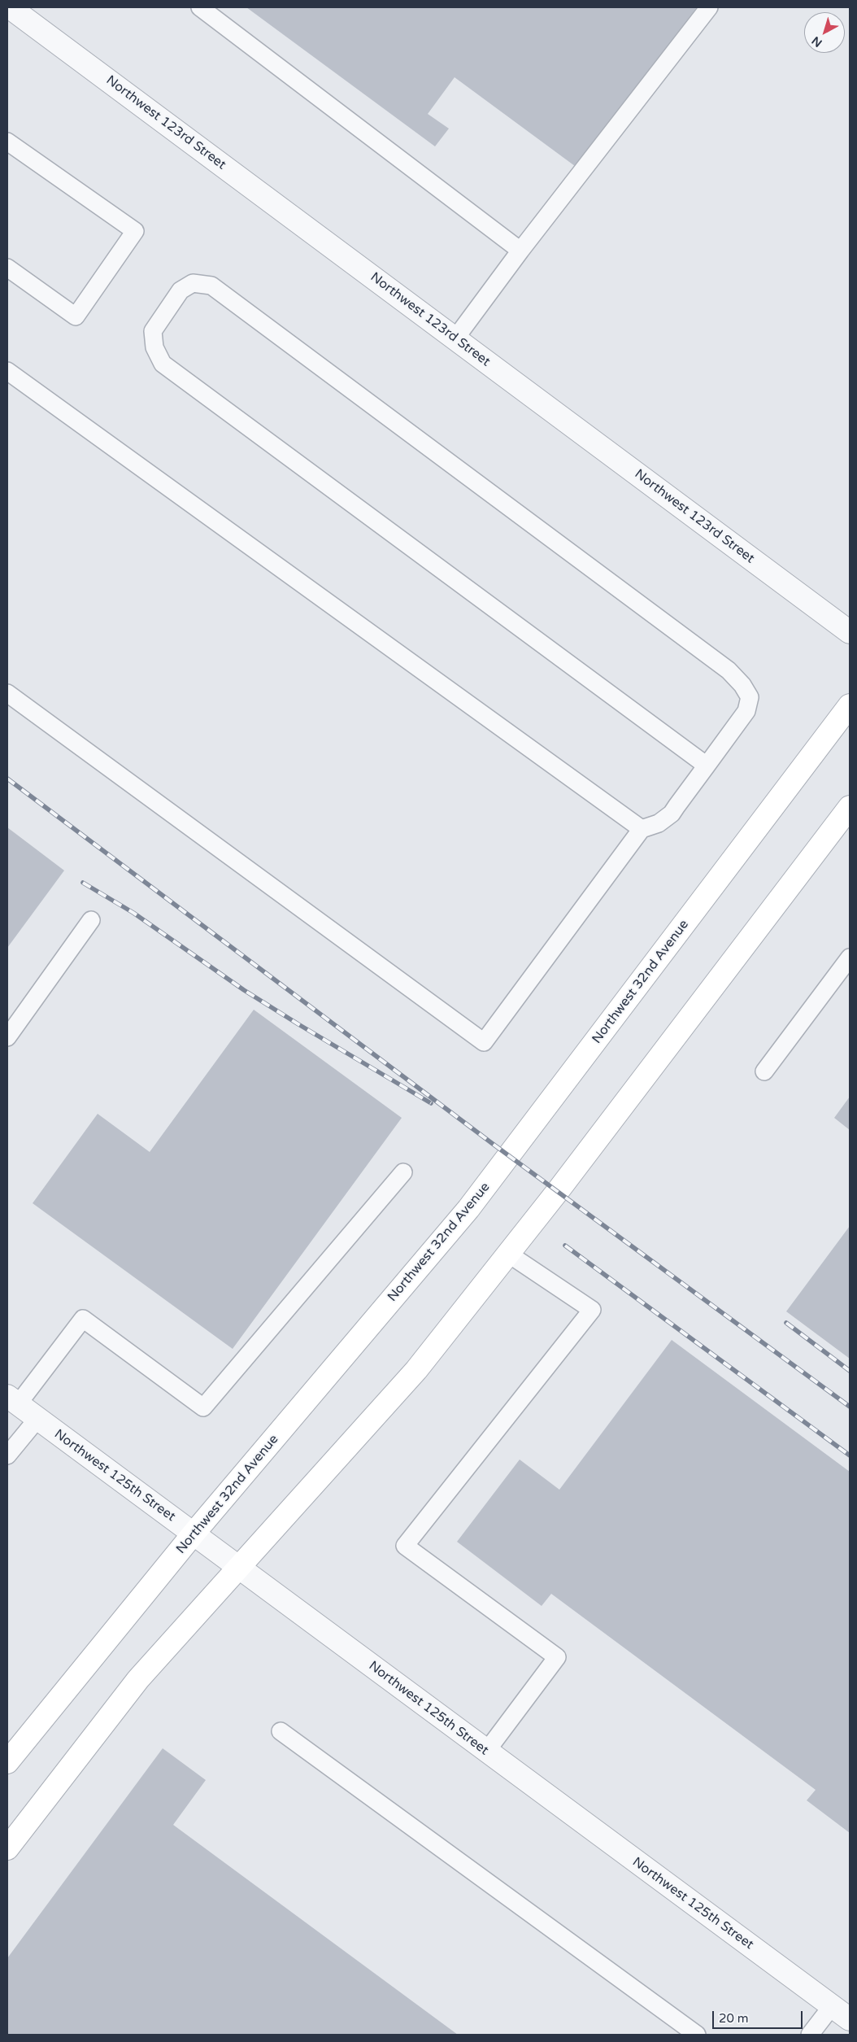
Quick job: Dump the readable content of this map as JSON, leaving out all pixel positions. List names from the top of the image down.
{
  "streets": {
    "main road": ["Northwest 32nd Avenue"],
    "street": ["Northwest 123rd Street", "Northwest 125th Street"]
  },
  "crossings": [
    ["Northwest 32nd Avenue", "Northwest 125th Street"]
  ],
  "scale_bar": "20 m",
  "north": "bottom left"
}
